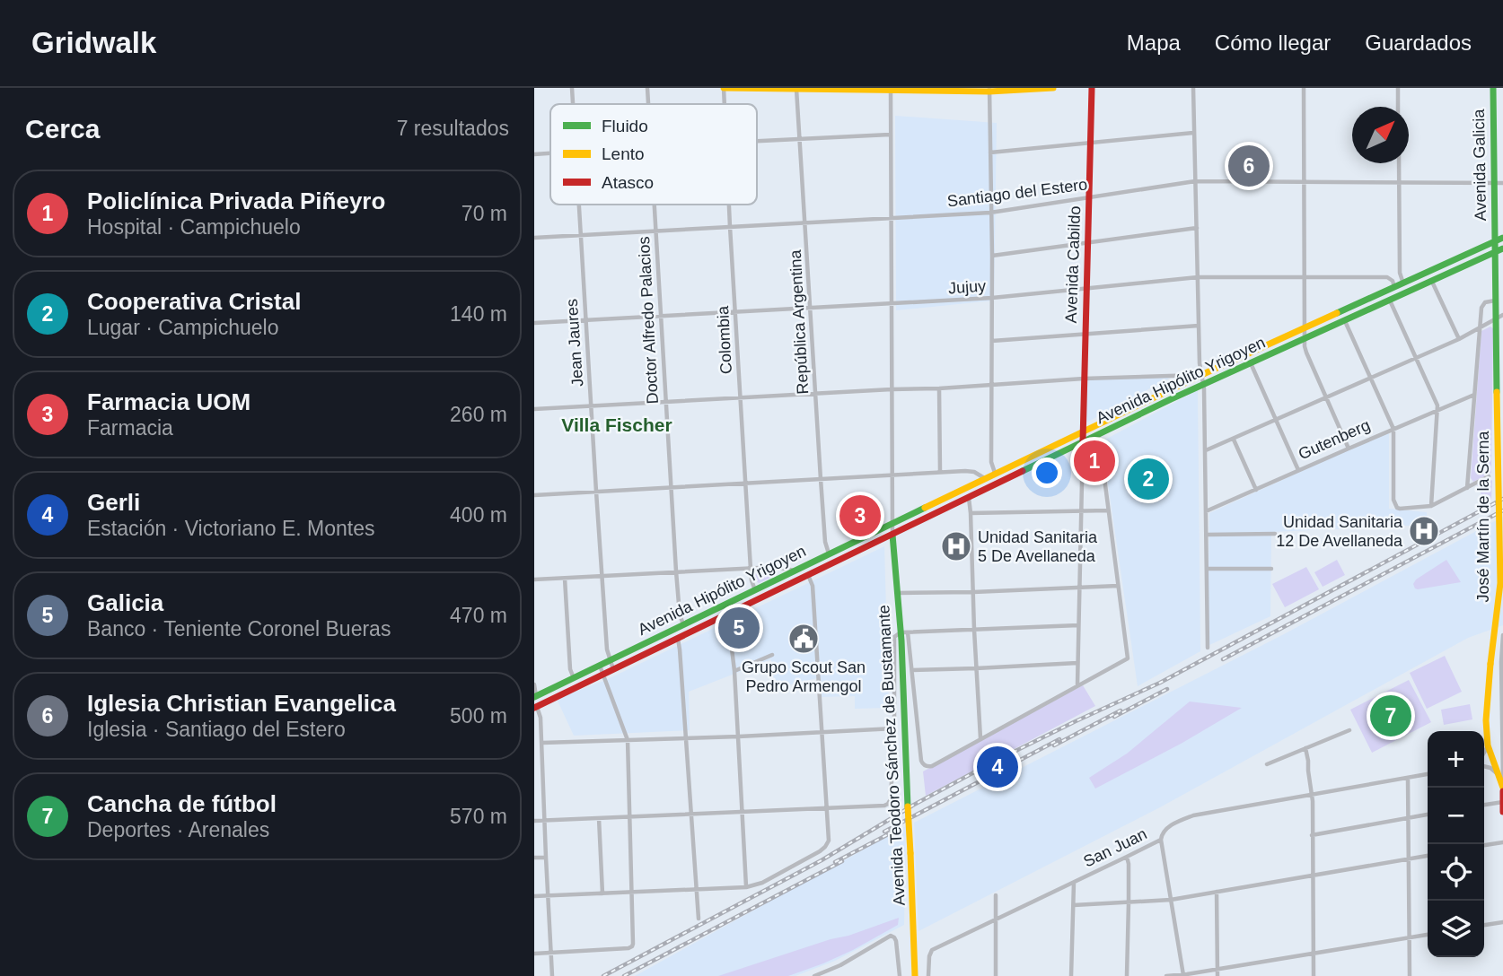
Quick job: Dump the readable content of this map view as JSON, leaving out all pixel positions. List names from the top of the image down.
{
  "streets": {
    "main road": [
      "Avenida Galicia",
      "Avenida Cabildo",
      "Avenida Hipólito Yrigoyen",
      "José Martín de la Serna",
      "Avenida Teodoro Sánchez de Bustamante"
    ],
    "street": [
      "Santiago del Estero",
      "Jujuy",
      "Doctor Alfredo Palacios",
      "República Argentina",
      "Colombia",
      "Jean Jaures",
      "Gutenberg",
      "San Juan"
    ]
  },
  "crossings": [
    ["Avenida Galicia", "Santiago del Estero"],
    ["Avenida Galicia", "Avenida Hipólito Yrigoyen"],
    ["Avenida Galicia", "José Martín de la Serna"],
    ["Santiago del Estero", "Avenida Cabildo"],
    ["Santiago del Estero", "Doctor Alfredo Palacios"],
    ["Santiago del Estero", "República Argentina"],
    ["Santiago del Estero", "Colombia"],
    ["Santiago del Estero", "Jean Jaures"],
    ["Avenida Cabildo", "Jujuy"],
    ["Avenida Cabildo", "Avenida Hipólito Yrigoyen"],
    ["Jujuy", "Doctor Alfredo Palacios"],
    ["Jujuy", "República Argentina"],
    ["Jujuy", "Colombia"],
    ["Jujuy", "Jean Jaures"],
    ["Jujuy", "Avenida Hipólito Yrigoyen"],
    ["Doctor Alfredo Palacios", "Avenida Hipólito Yrigoyen"],
    ["República Argentina", "Avenida Hipólito Yrigoyen"],
    ["Colombia", "Avenida Hipólito Yrigoyen"],
    ["Jean Jaures", "Avenida Hipólito Yrigoyen"],
    ["Avenida Hipólito Yrigoyen", "José Martín de la Serna"],
    ["Avenida Hipólito Yrigoyen", "Avenida Teodoro Sánchez de Bustamante"],
    ["Gutenberg", "José Martín de la Serna"]
  ],
  "districts": ["Villa Fischer"],
  "places": {
    "hospital": ["Unidad Sanitaria 12 De Avellaneda", "Unidad Sanitaria 5 De Avellaneda"],
    "public building": ["Grupo Scout San Pedro Armengol"]
  },
  "legend": ["Fluido", "Lento", "Atasco"],
  "north": "top right",
  "page": {
    "header": "Gridwalk",
    "nav": ["Mapa", "Cómo llegar", "Guardados"],
    "heading": ["Cerca", "7 resultados"],
    "pins": [
      "6",
      "1",
      "2",
      "3",
      "5",
      "7",
      "4"
    ],
    "list": [
      {
        "mark": "1",
        "name": "Policlínica Privada Piñeyro",
        "note": "Hospital · Campichuelo",
        "value": "70 m"
      },
      {
        "mark": "2",
        "name": "Cooperativa Cristal",
        "note": "Lugar · Campichuelo",
        "value": "140 m"
      },
      {
        "mark": "3",
        "name": "Farmacia UOM",
        "note": "Farmacia",
        "value": "260 m"
      },
      {
        "mark": "4",
        "name": "Gerli",
        "note": "Estación · Victoriano E. Montes",
        "value": "400 m"
      },
      {
        "mark": "5",
        "name": "Galicia",
        "note": "Banco · Teniente Coronel Bueras",
        "value": "470 m"
      },
      {
        "mark": "6",
        "name": "Iglesia Christian Evangelica",
        "note": "Iglesia · Santiago del Estero",
        "value": "500 m"
      },
      {
        "mark": "7",
        "name": "Cancha de fútbol",
        "note": "Deportes · Arenales",
        "value": "570 m"
      }
    ],
    "map_buttons": ["+", "−"]
  }
}
